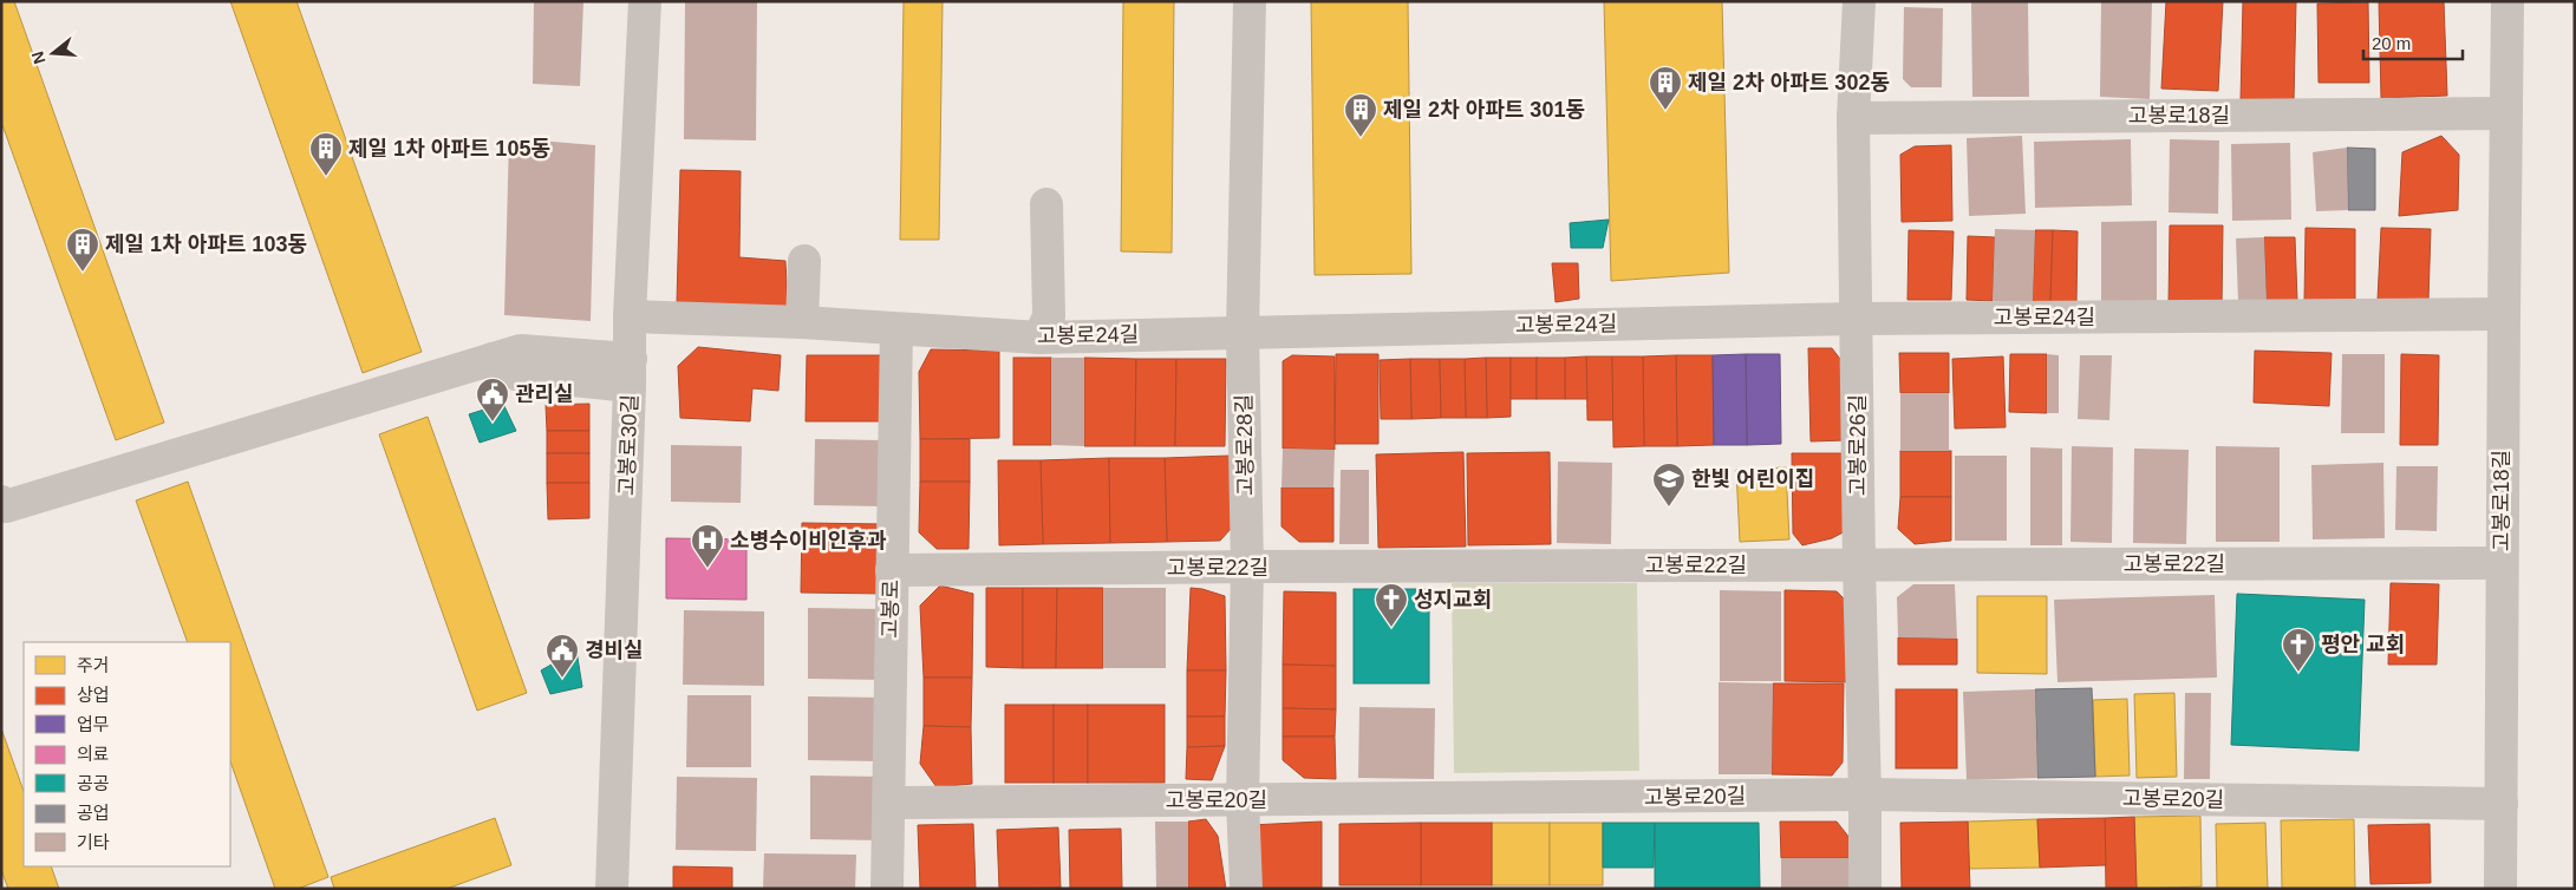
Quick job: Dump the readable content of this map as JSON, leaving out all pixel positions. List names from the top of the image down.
{
  "streets": {
    "street": [
      "고봉로18길",
      "고봉로24길",
      "고봉로30길",
      "고봉로28길",
      "고봉로26길",
      "고봉로22길",
      "고봉로",
      "고봉로20길"
    ]
  },
  "crossings": [
    ["고봉로18길", "고봉로24길"],
    ["고봉로18길", "고봉로26길"],
    ["고봉로18길", "고봉로22길"],
    ["고봉로18길", "고봉로20길"],
    ["고봉로24길", "고봉로30길"],
    ["고봉로24길", "고봉로28길"],
    ["고봉로24길", "고봉로26길"],
    ["고봉로24길", "고봉로"],
    ["고봉로28길", "고봉로22길"],
    ["고봉로28길", "고봉로20길"],
    ["고봉로26길", "고봉로22길"],
    ["고봉로26길", "고봉로20길"],
    ["고봉로22길", "고봉로"],
    ["고봉로", "고봉로20길"]
  ],
  "places": {
    "building": [
      "제일 2차 아파트 302동",
      "제일 2차 아파트 301동",
      "제일 1차 아파트 105동",
      "제일 1차 아파트 103동"
    ],
    "public building": ["관리실", "경비실"],
    "school or university": ["한빛 어린이집"],
    "hospital": ["소병수이비인후과"],
    "church": ["성지교회", "평안 교회"]
  },
  "legend": [
    "주거",
    "상업",
    "업무",
    "의료",
    "공공",
    "공업",
    "기타"
  ],
  "scale_bar": "20 m",
  "north": "left"
}
